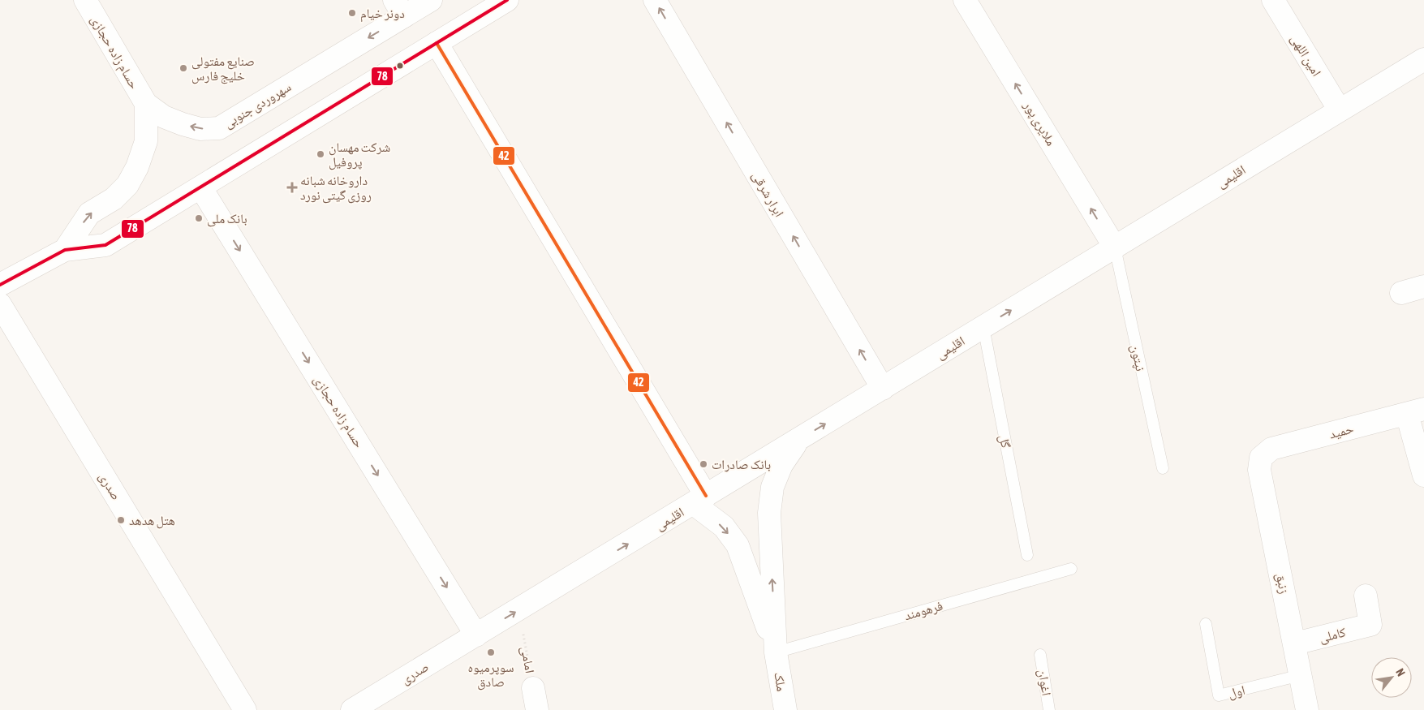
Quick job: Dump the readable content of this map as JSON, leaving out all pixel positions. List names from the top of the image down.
{
  "streets": {
    "street": [
      "حسام زاده حجازی",
      "امین اللهی",
      "سهروردی جنوبی",
      "ملایری پور",
      "اقلیمی",
      "ابرار شرقی",
      "حمید",
      "صدری",
      "زنبق",
      "کاملی",
      "امامی",
      "ملک"
    ],
    "lane": [
      "نپتون",
      "گل",
      "فرهومند",
      "اغوان",
      "اول"
    ]
  },
  "crossings": [
    ["حسام زاده حجازی", "سهروردی جنوبی"],
    ["حسام زاده حجازی", "اقلیمی"],
    ["حسام زاده حجازی", "صدری"],
    ["امین اللهی", "اقلیمی"],
    ["ملایری پور", "اقلیمی"],
    ["ملایری پور", "نپتون"],
    ["اقلیمی", "ابرار شرقی"],
    ["اقلیمی", "نپتون"],
    ["اقلیمی", "گل"],
    ["اقلیمی", "صدری"],
    ["اقلیمی", "امامی"],
    ["حمید", "زنبق"],
    ["زنبق", "کاملی"],
    ["زنبق", "اول"],
    ["فرهومند", "ملک"]
  ],
  "one_way": [
    "حسام زاده حجازی",
    "ملایری پور",
    "اقلیمی",
    "ابرار شرقی"
  ],
  "places": {
    "other": [
      "دونر خیام",
      "صنایع مفتولی خلیج فارس",
      "شرکت مهسان پروفیل",
      "بانک ملی",
      "بانک صادرات",
      "هتل هدهد",
      "سوپرمیوه صادق"
    ],
    "health": ["داروخانه شبانه روزی گیتی نورد"]
  },
  "lines": ["transit line 78", "transit line 42"],
  "north": "top right"
}
